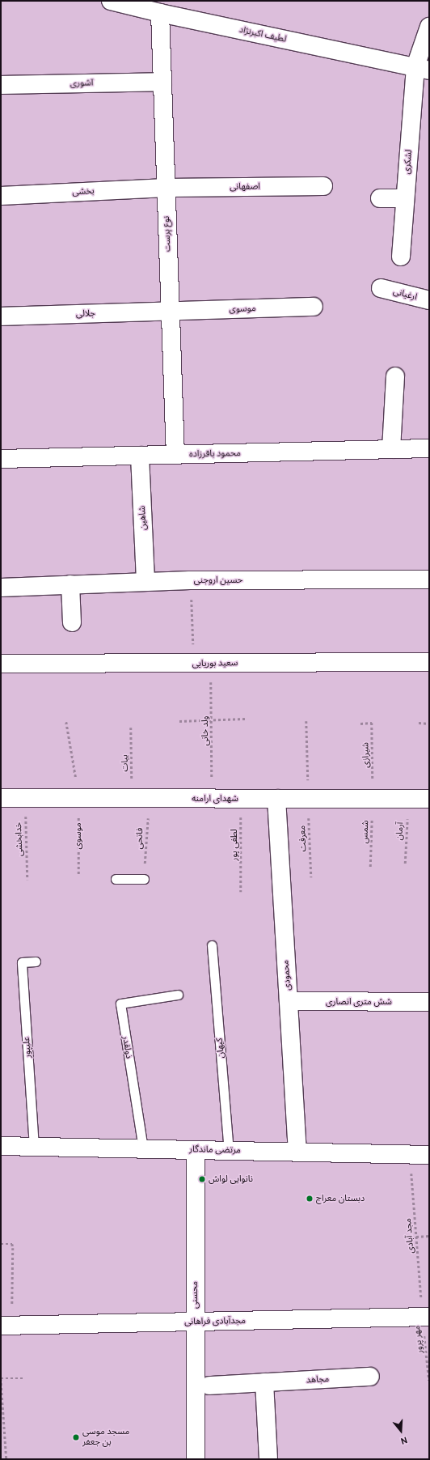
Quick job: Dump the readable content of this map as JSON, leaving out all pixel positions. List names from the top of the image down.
{
  "streets": {
    "street": [
      "لطیف اکبرنژاد",
      "آشوری",
      "لشکری",
      "اصفهانی",
      "بخشی",
      "نوع پرست",
      "ارغیانی",
      "موسوی",
      "جلالی",
      "محمود باقرزاده",
      "شاهین",
      "حسین اروجنی",
      "سعید بوریایی",
      "شهدای ارامنه",
      "محمودی",
      "شش متری انصاری",
      "مرتضی ماندگار",
      "محسنی",
      "مجدآبادی فراهانی",
      "مجاهد"
    ],
    "lane": ["علیپور", "ذولقدر", "کیهان"],
    "path": [
      "ولد خانی",
      "شیرازی",
      "بیات",
      "آرمان",
      "شمس",
      "فاتحی",
      "معرفت",
      "خدابخشی",
      "لطفی پور",
      "مجد آبادی",
      "مهر پرور"
    ]
  },
  "crossings": [
    ["لطیف اکبرنژاد", "لشکری"],
    ["لطیف اکبرنژاد", "نوع پرست"],
    ["آشوری", "نوع پرست"],
    ["اصفهانی", "بخشی"],
    ["اصفهانی", "نوع پرست"],
    ["بخشی", "نوع پرست"],
    ["نوع پرست", "موسوی"],
    ["نوع پرست", "جلالی"],
    ["نوع پرست", "محمود باقرزاده"],
    ["موسوی", "جلالی"],
    ["موسوی", "شهدای ارامنه"],
    ["محمود باقرزاده", "شاهین"],
    ["شاهین", "حسین اروجنی"],
    ["حسین اروجنی", "ولد خانی"],
    ["سعید بوریایی", "ولد خانی"],
    ["ولد خانی", "شهدای ارامنه"],
    ["شیرازی", "شهدای ارامنه"],
    ["شیرازی", "شمس"],
    ["بیات", "شهدای ارامنه"],
    ["بیات", "فاتحی"],
    ["شهدای ارامنه", "آرمان"],
    ["شهدای ارامنه", "شمس"],
    ["شهدای ارامنه", "فاتحی"],
    ["شهدای ارامنه", "معرفت"],
    ["شهدای ارامنه", "خدابخشی"],
    ["شهدای ارامنه", "لطفی پور"],
    ["شهدای ارامنه", "محمودی"],
    ["محمودی", "شش متری انصاری"],
    ["محمودی", "مرتضی ماندگار"],
    ["علیپور", "مرتضی ماندگار"],
    ["ذولقدر", "مرتضی ماندگار"],
    ["کیهان", "مرتضی ماندگار"],
    ["مرتضی ماندگار", "مجد آبادی"],
    ["مرتضی ماندگار", "محسنی"],
    ["مجد آبادی", "مجدآبادی فراهانی"],
    ["مجد آبادی", "مهر پرور"],
    ["محسنی", "مجدآبادی فراهانی"],
    ["مجدآبادی فراهانی", "مهر پرور"]
  ],
  "places": ["نانوایی لواش", "دبستان معراج", "مسجد موسی بن جعفر"],
  "north": "bottom"
}
